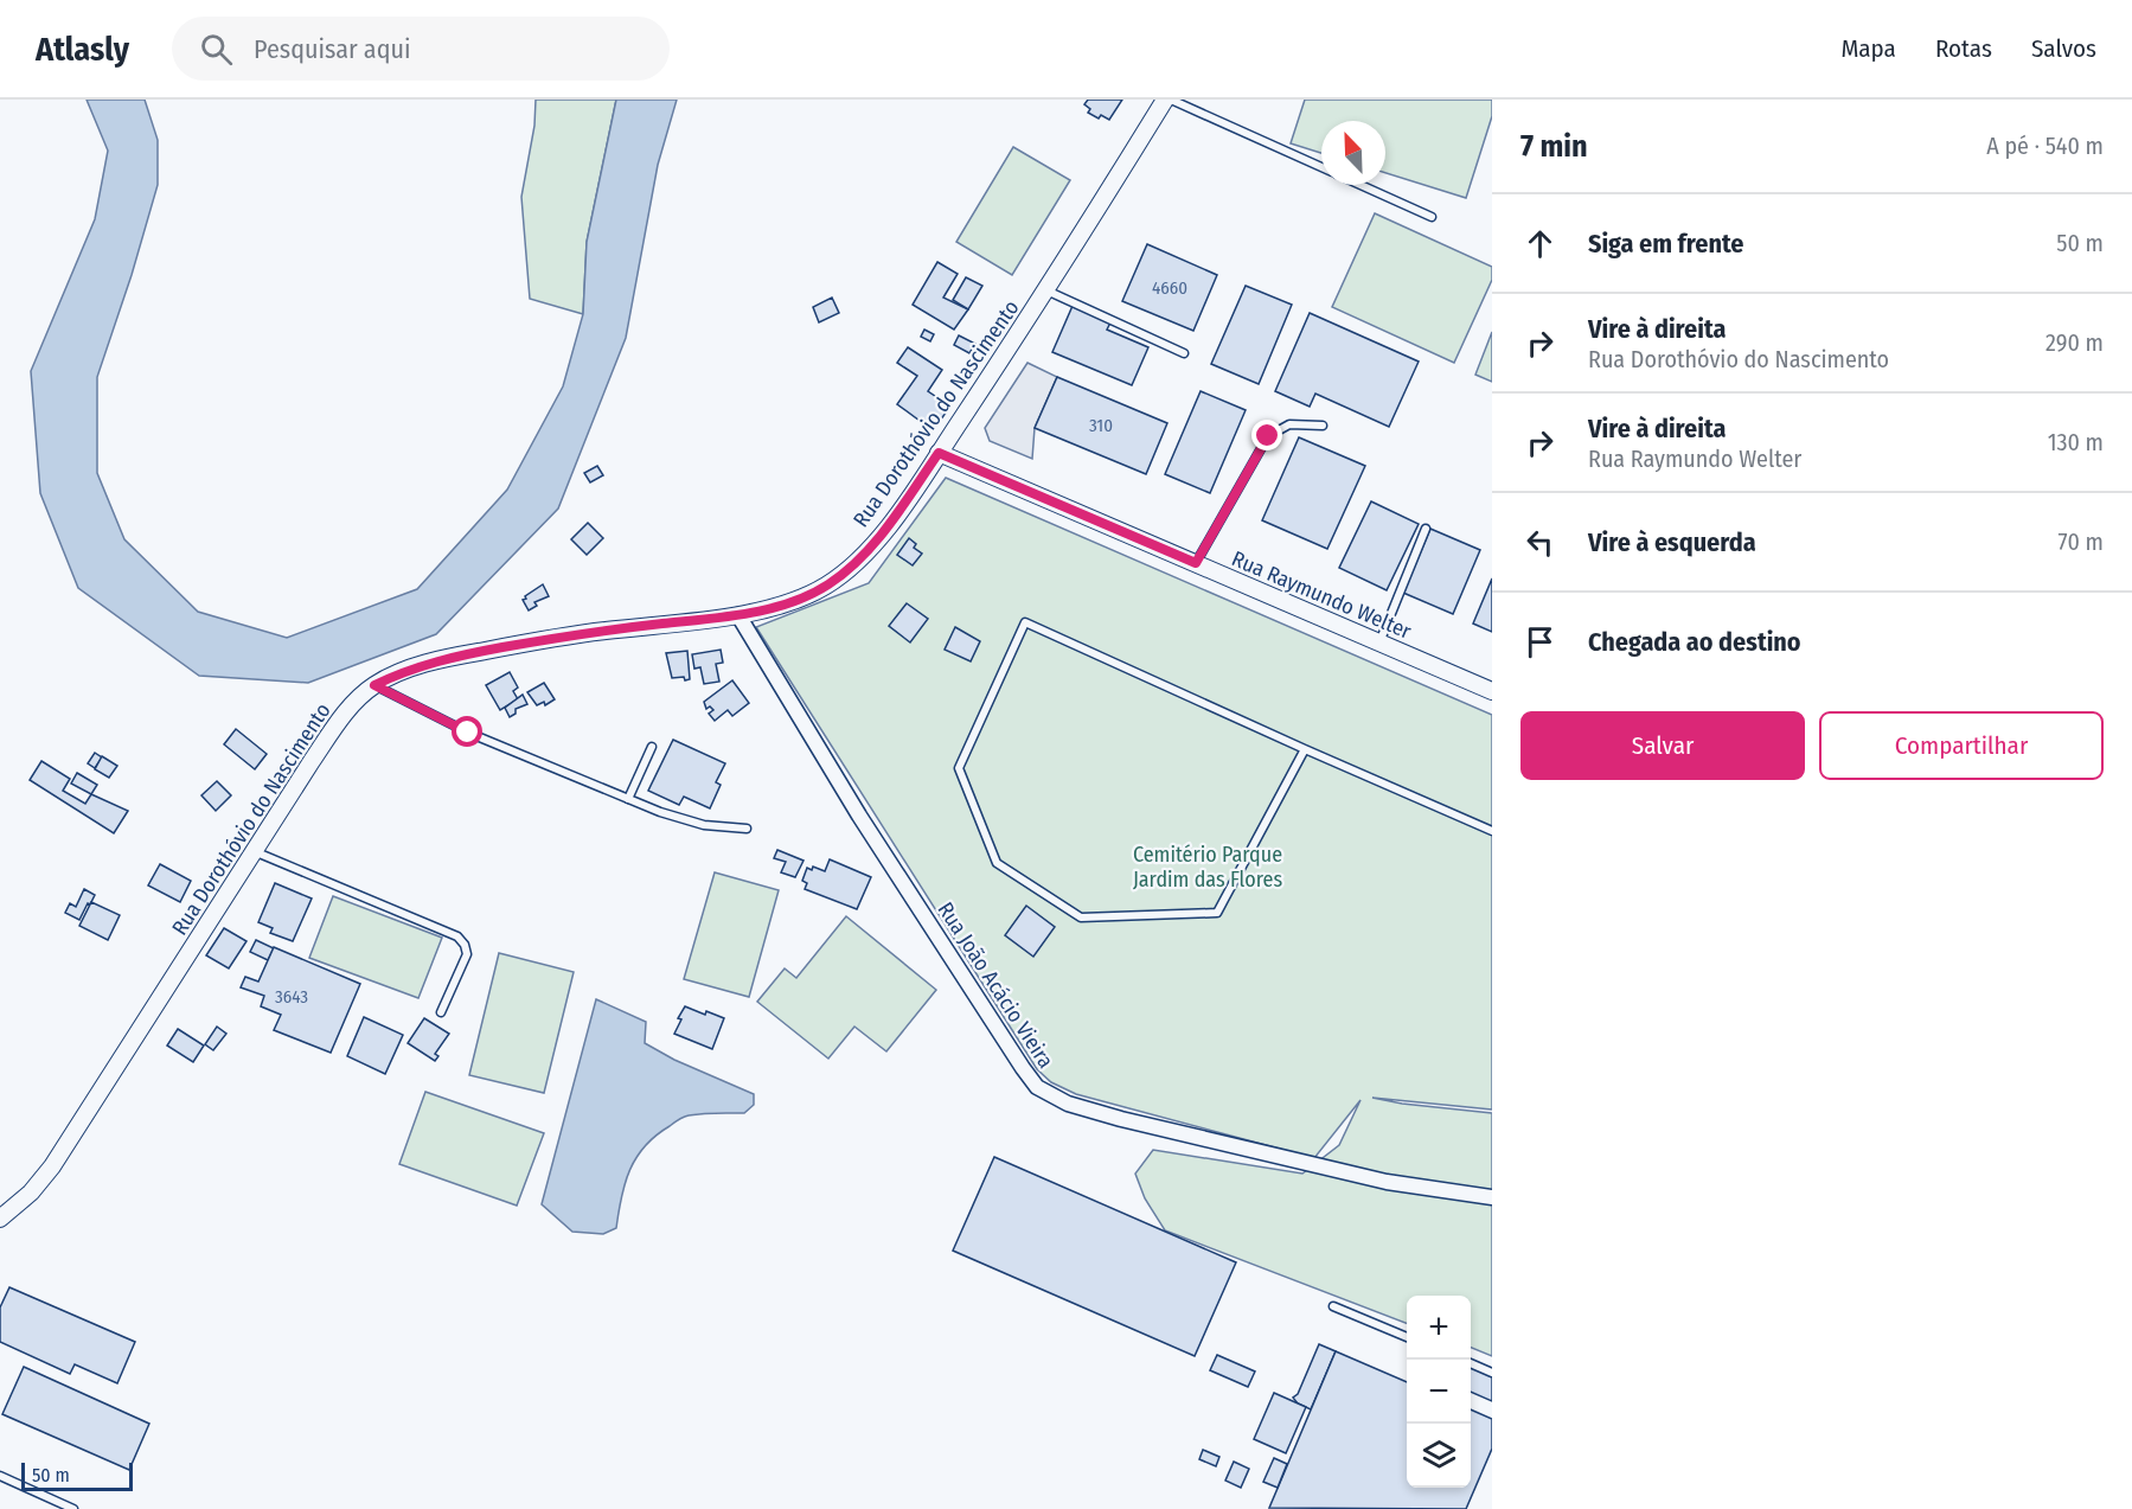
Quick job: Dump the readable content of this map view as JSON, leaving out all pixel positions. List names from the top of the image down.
{
  "streets": {
    "street": ["Rua Dorothóvio do Nascimento", "Rua Raymundo Welter", "Rua João Acácio Vieira"]
  },
  "crossings": [
    ["Rua Dorothóvio do Nascimento", "Rua Raymundo Welter"],
    ["Rua Dorothóvio do Nascimento", "Rua João Acácio Vieira"]
  ],
  "parks": ["Cemitério Parque Jardim das Flores"],
  "house_numbers": ["4660", "310", "3643"],
  "scale_bar": "50 m",
  "north": "top left",
  "page": {
    "header": "Atlasly",
    "search": "Pesquisar aqui",
    "nav": ["Mapa", "Rotas", "Salvos"],
    "heading": ["7 min", "A pé · 540 m"],
    "list": [
      ["Siga em frente", "50 m"],
      ["Vire à direita", "Rua Dorothóvio do Nascimento", "290 m"],
      ["Vire à direita", "Rua Raymundo Welter", "130 m"],
      ["Vire à esquerda", "70 m"],
      "Chegada ao destino"
    ],
    "buttons": ["Salvar", "Compartilhar"],
    "map_buttons": ["+", "−"],
    "scale": "50 m"
  }
}
